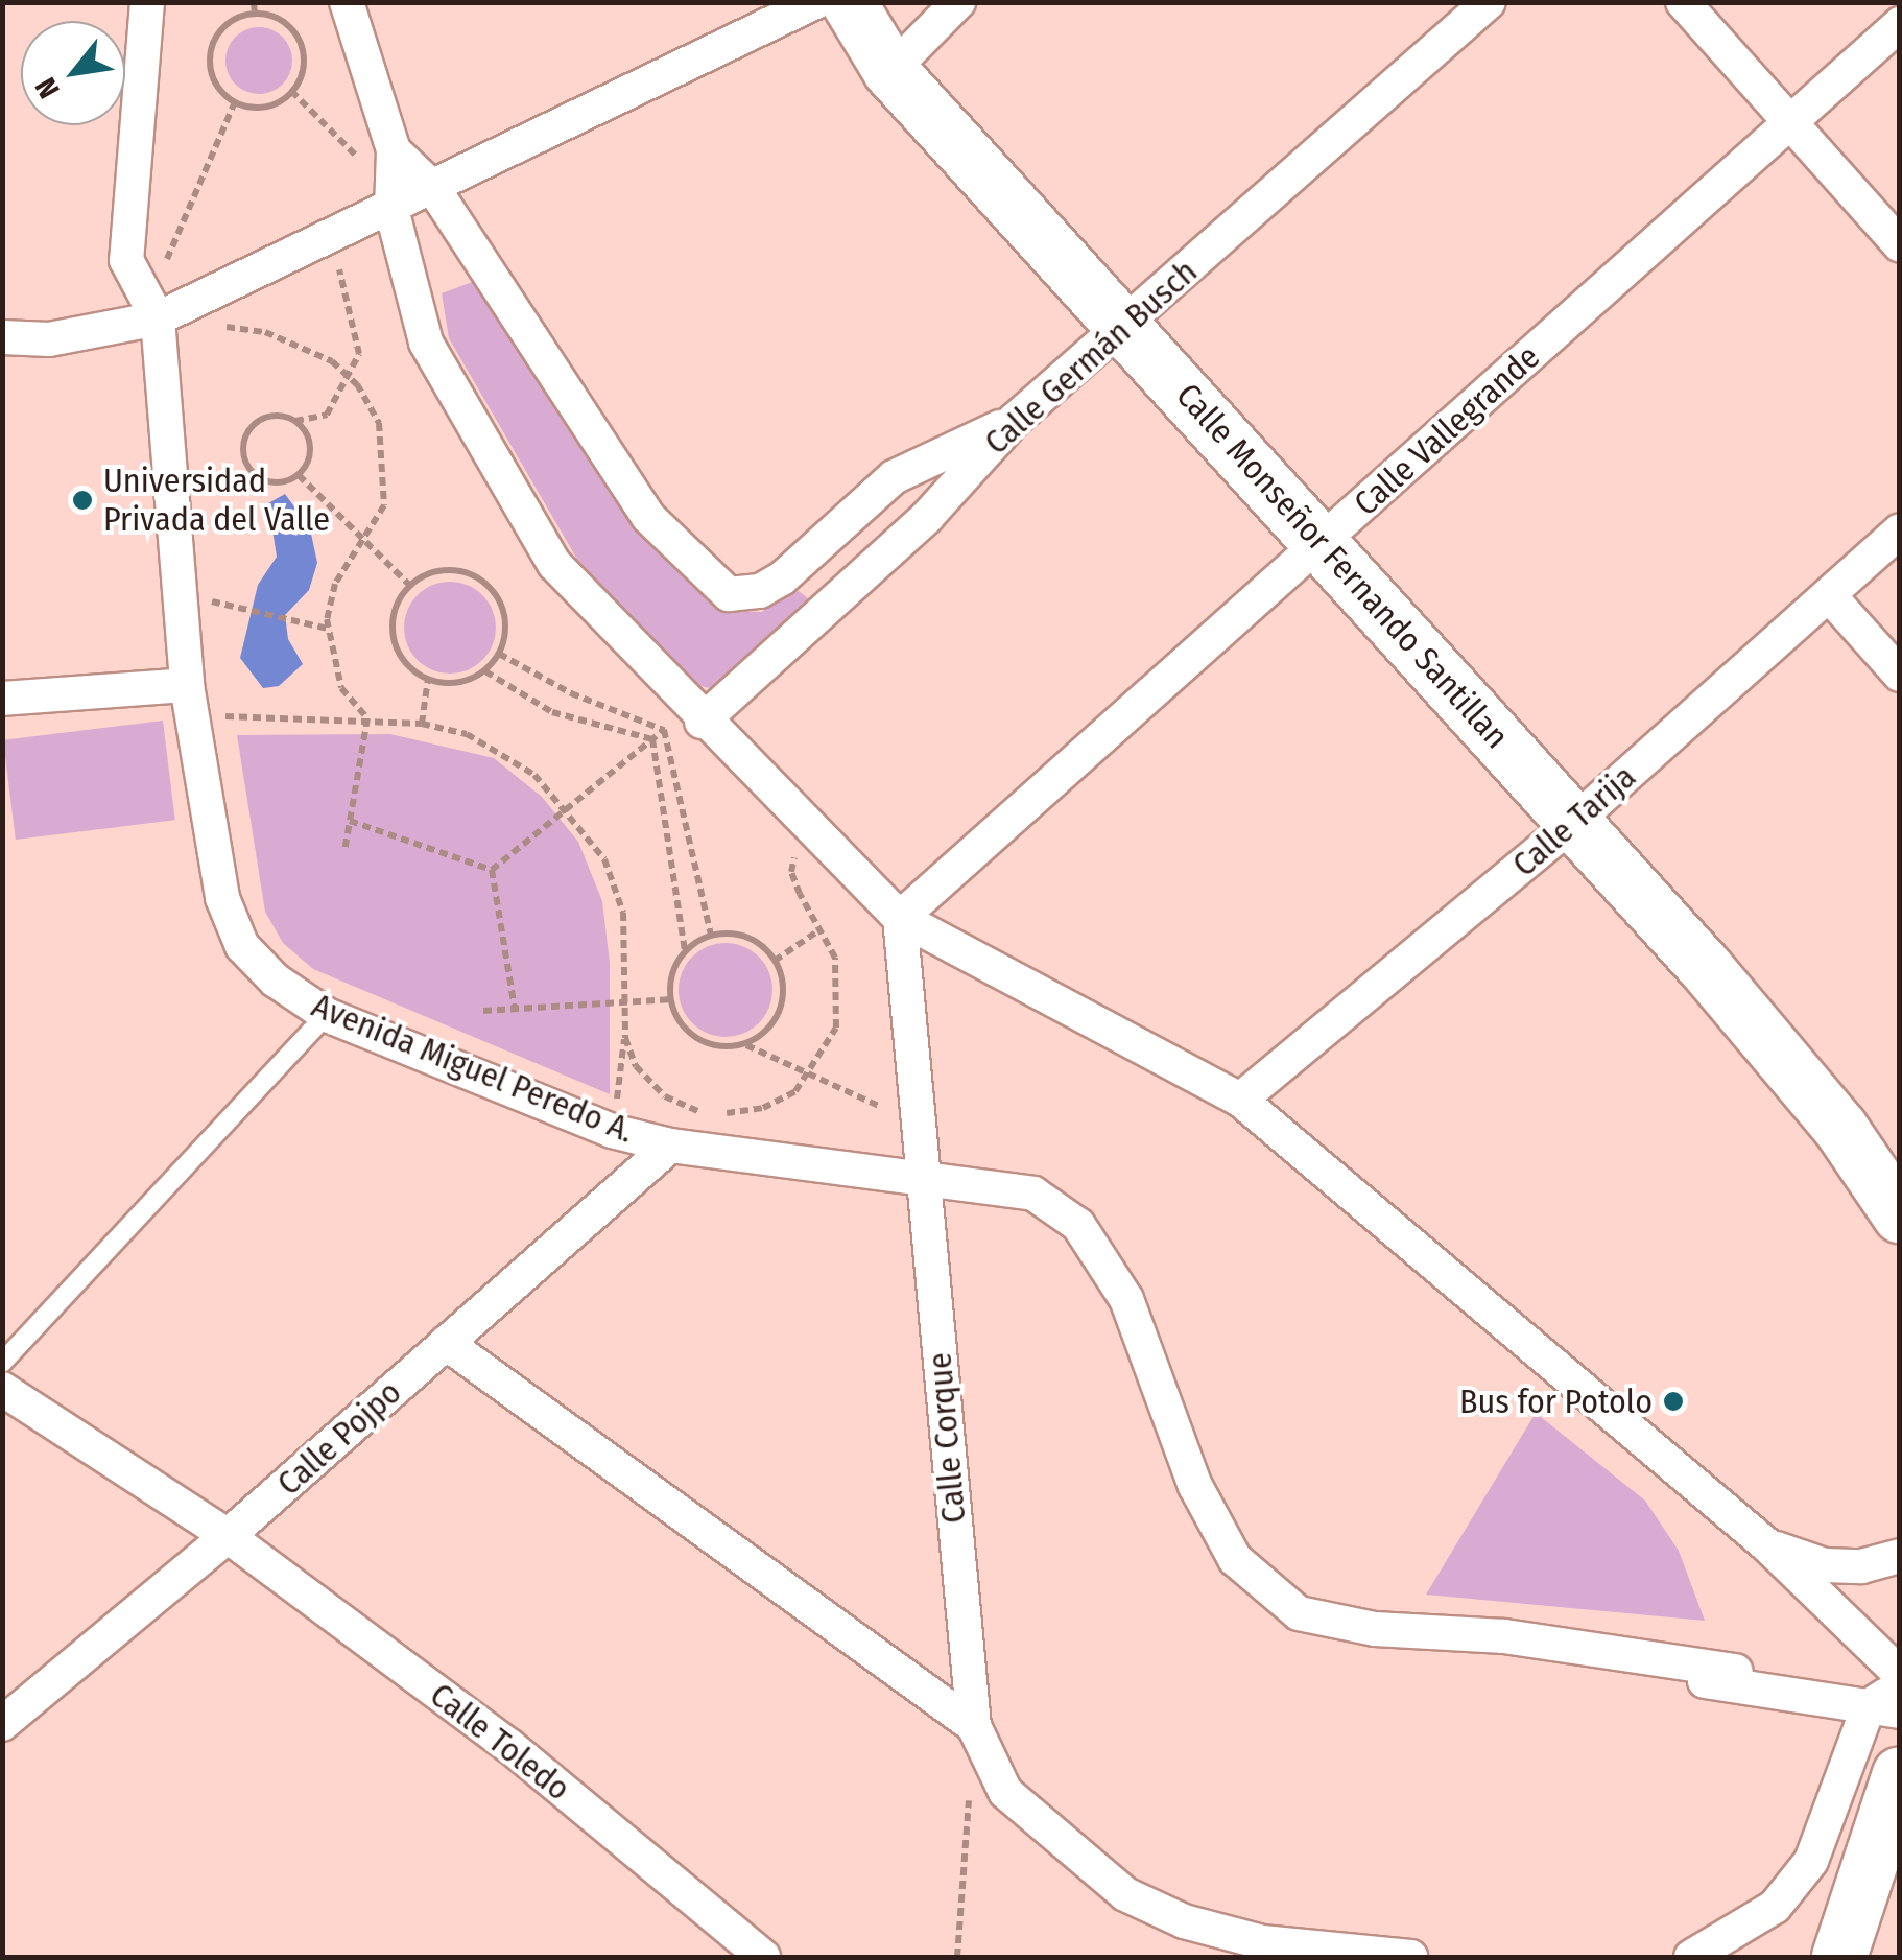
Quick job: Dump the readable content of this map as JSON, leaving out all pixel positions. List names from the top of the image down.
{
  "streets": {
    "main road": ["Calle Monseñor Fernando Santillan"],
    "street": [
      "Calle Germán Busch",
      "Calle Vallegrande",
      "Calle Tarija",
      "Avenida Miguel Peredo A.",
      "Calle Pojpo",
      "Calle Corque",
      "Calle Toledo"
    ]
  },
  "crossings": [
    ["Calle Germán Busch", "Calle Monseñor Fernando Santillan"],
    ["Calle Vallegrande", "Calle Monseñor Fernando Santillan"],
    ["Calle Vallegrande", "Calle Corque"],
    ["Calle Monseñor Fernando Santillan", "Calle Tarija"],
    ["Avenida Miguel Peredo A.", "Calle Pojpo"],
    ["Avenida Miguel Peredo A.", "Calle Corque"],
    ["Calle Pojpo", "Calle Toledo"]
  ],
  "places": ["Universidad Privada del Valle", "Bus for Potolo"],
  "north": "bottom left"
}
